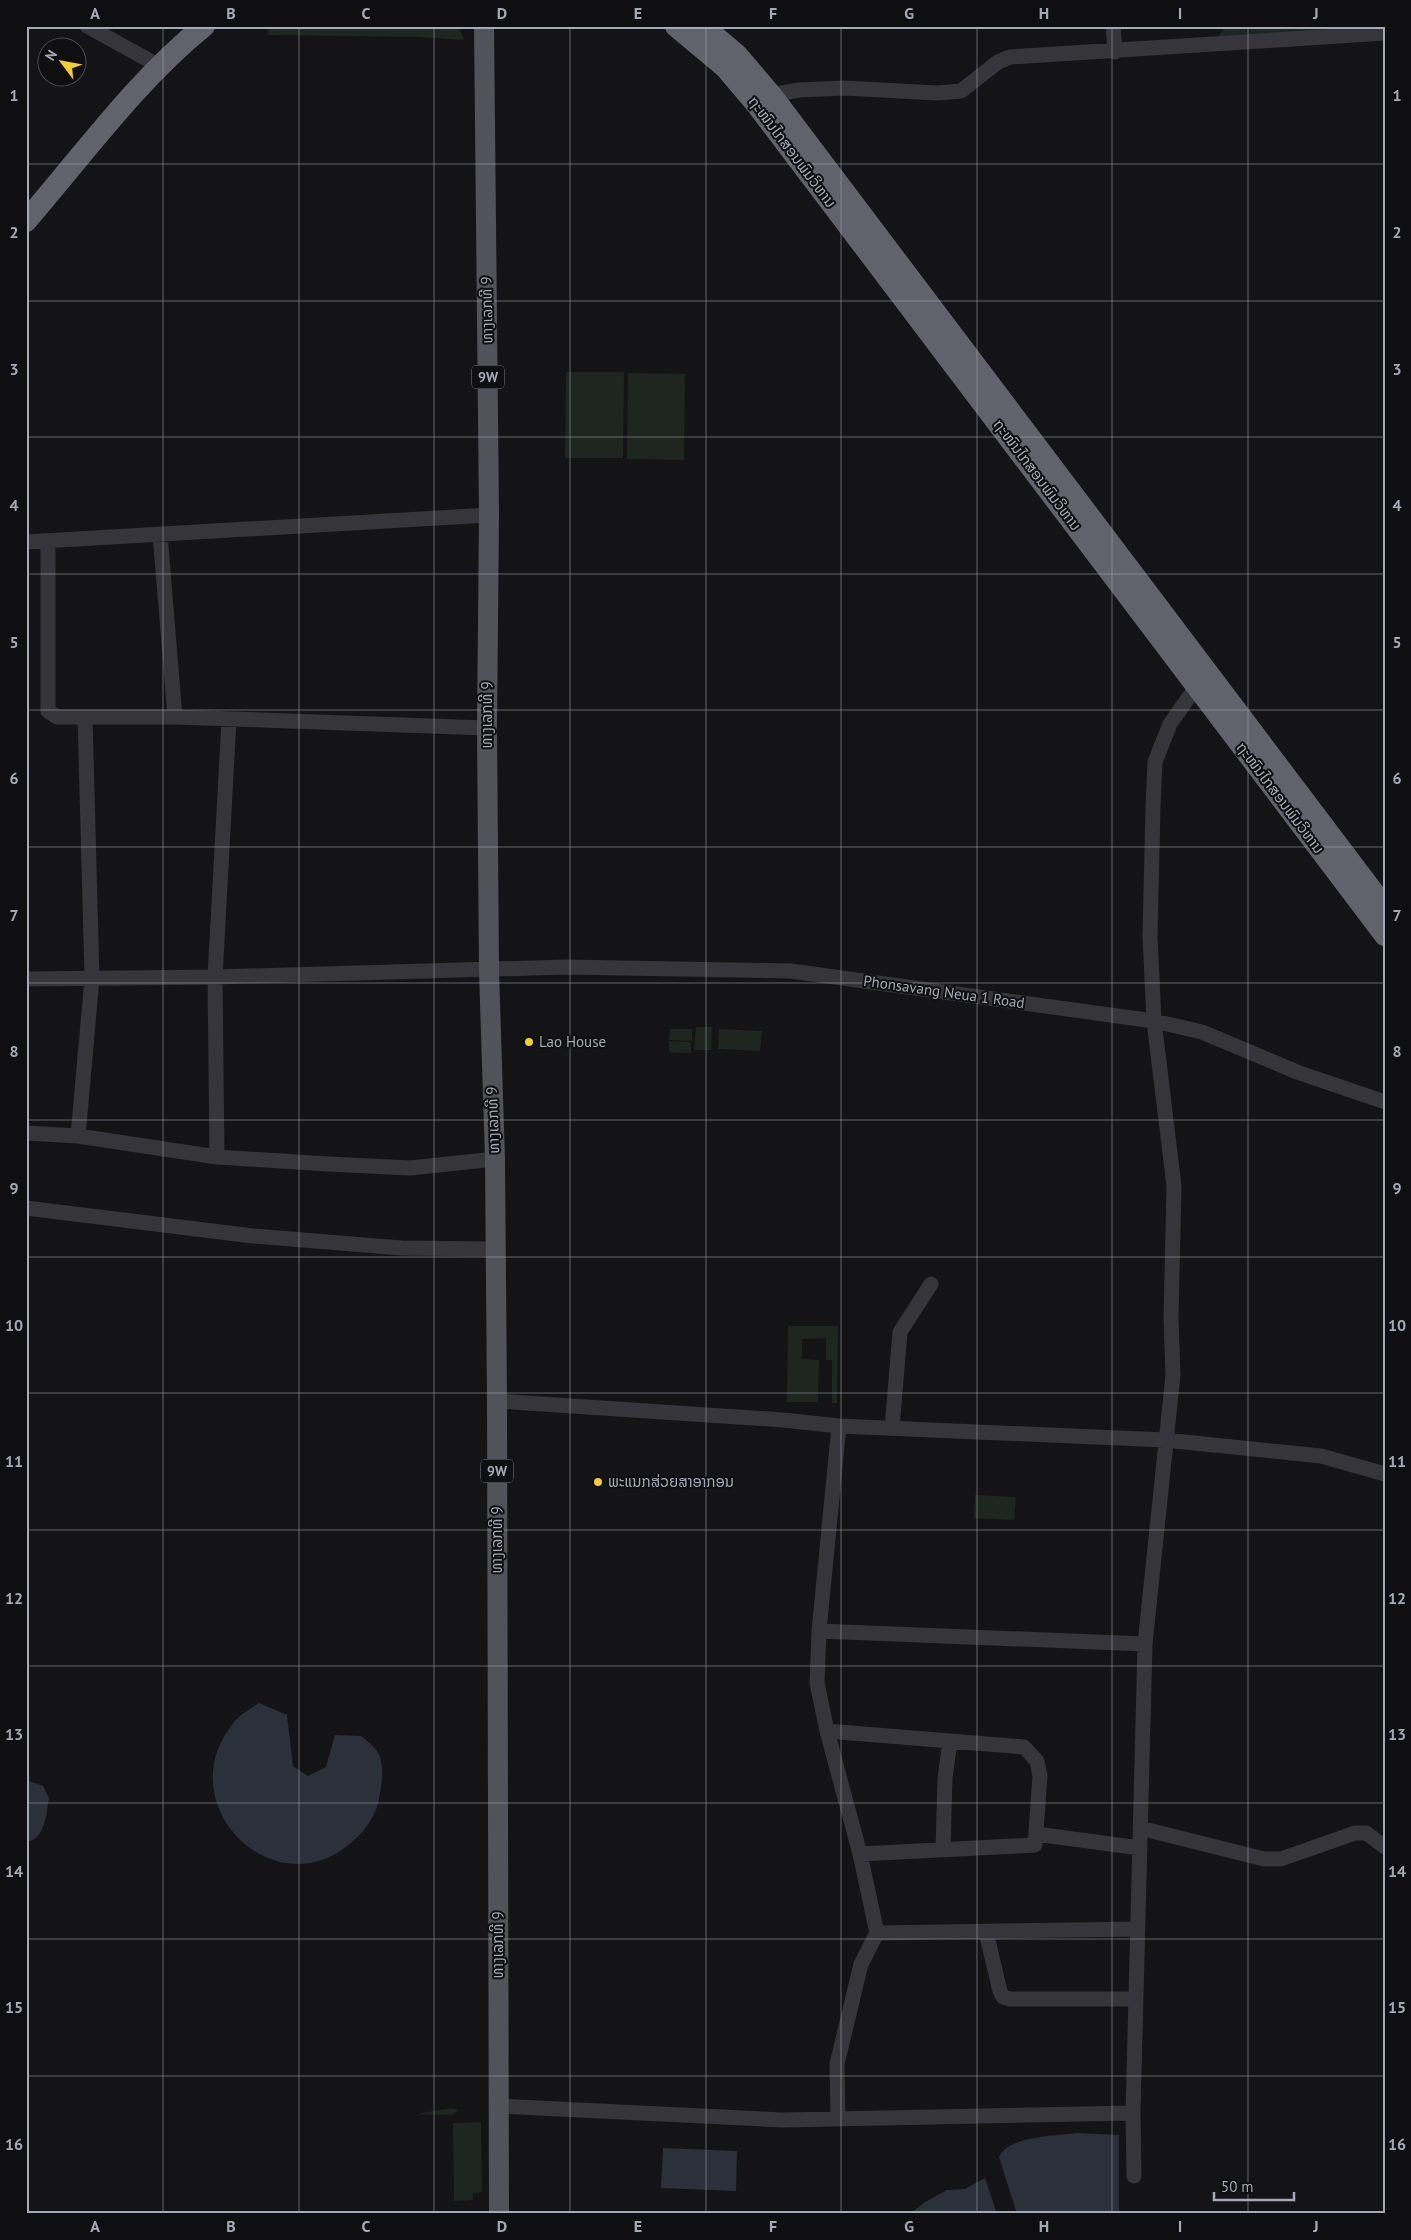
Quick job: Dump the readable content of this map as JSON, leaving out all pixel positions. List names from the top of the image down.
{
  "streets": {
    "highway": ["ຖະໜົນໄກສອນພົມວິຫານ"],
    "main road": ["ທາງເລກທີ 9", "9W"],
    "street": ["Phonsavang Neua 1 Road"]
  },
  "crossings": [
    ["ທາງເລກທີ 9", "Phonsavang Neua 1 Road"]
  ],
  "places": ["Lao House", "ພະແນກສ່ວຍສາອາກອນ"],
  "scale_bar": "50 m",
  "north": "top left",
  "grid": {
    "columns": [
      "A",
      "B",
      "C",
      "D",
      "E",
      "F",
      "G",
      "H",
      "I",
      "J"
    ],
    "rows": [
      "1",
      "2",
      "3",
      "4",
      "5",
      "6",
      "7",
      "8",
      "9",
      "10",
      "11",
      "12",
      "13",
      "14",
      "15",
      "16"
    ]
  }
}
